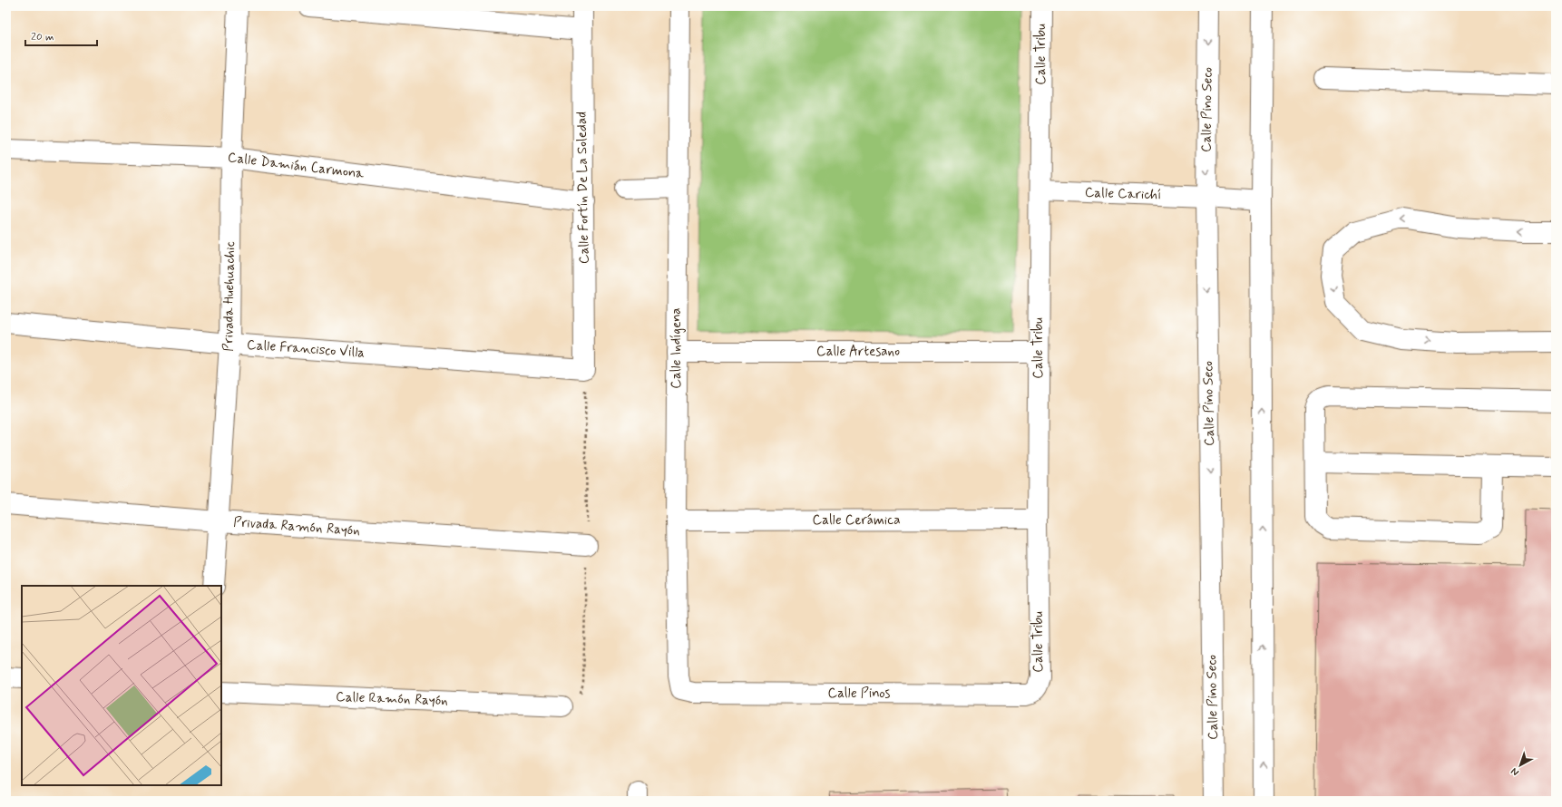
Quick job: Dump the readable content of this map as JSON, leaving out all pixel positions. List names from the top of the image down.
{
  "streets": {
    "street": [
      "Calle Tribu",
      "Calle Pino Seco",
      "Calle Damián Carmona",
      "Calle Fortín De La Soledad",
      "Calle Carichí",
      "Privada Huehuachic",
      "Calle Indígena",
      "Calle Francisco Villa",
      "Calle Artesano",
      "Calle Cerámica",
      "Privada Ramón Rayón",
      "Calle Pinos",
      "Calle Ramón Rayón"
    ]
  },
  "crossings": [
    ["Calle Tribu", "Calle Carichí"],
    ["Calle Tribu", "Calle Artesano"],
    ["Calle Tribu", "Calle Cerámica"],
    ["Calle Tribu", "Calle Pinos"],
    ["Calle Pino Seco", "Calle Carichí"],
    ["Calle Damián Carmona", "Calle Fortín De La Soledad"],
    ["Calle Damián Carmona", "Privada Huehuachic"],
    ["Calle Fortín De La Soledad", "Calle Francisco Villa"],
    ["Privada Huehuachic", "Calle Francisco Villa"],
    ["Privada Huehuachic", "Privada Ramón Rayón"],
    ["Calle Indígena", "Calle Artesano"],
    ["Calle Indígena", "Calle Cerámica"],
    ["Calle Indígena", "Calle Pinos"]
  ],
  "scale_bar": "20 m",
  "north": "bottom left"
}
